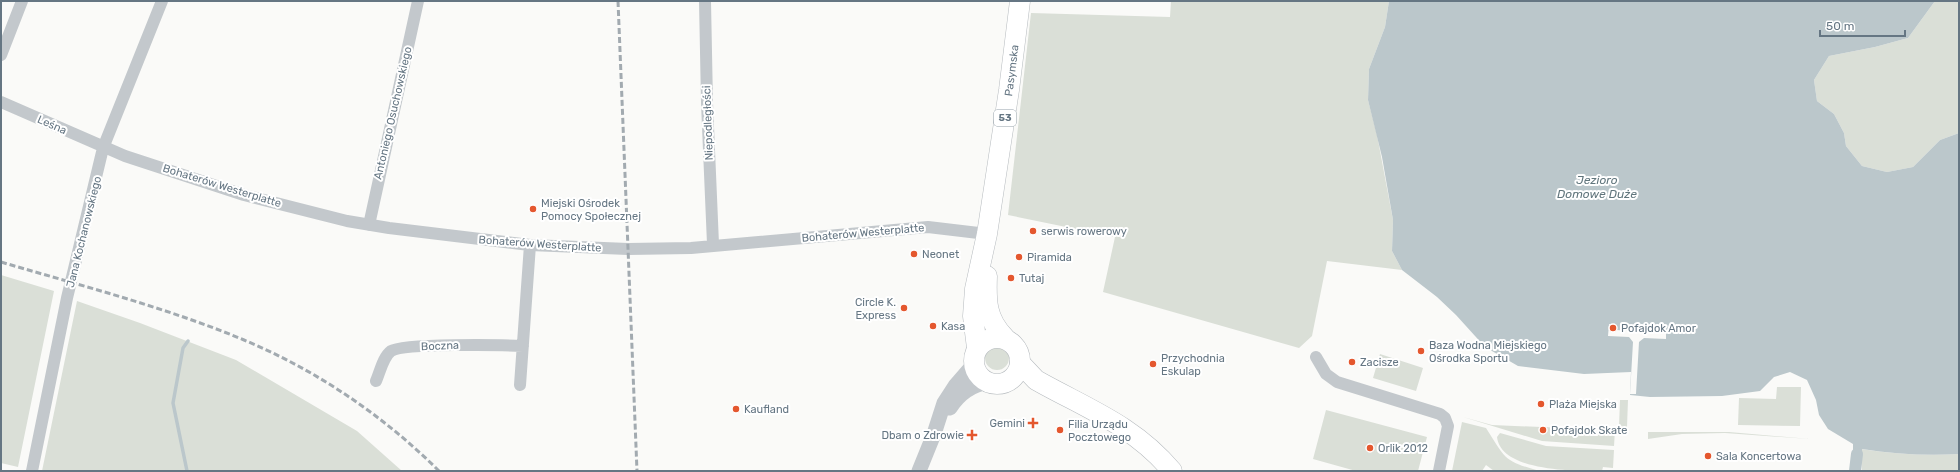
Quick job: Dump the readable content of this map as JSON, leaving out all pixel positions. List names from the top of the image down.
{
  "streets": {
    "main road": ["Pasymska", "53"],
    "street": [
      "Antoniego Osuchowskiego",
      "Niepodległości",
      "Leśna",
      "Bohaterów Westerplatte",
      "Jana Kochanowskiego",
      "Boczna"
    ]
  },
  "crossings": [
    ["Pasymska", "53"],
    ["Pasymska", "Bohaterów Westerplatte"],
    ["Antoniego Osuchowskiego", "Bohaterów Westerplatte"],
    ["Niepodległości", "Bohaterów Westerplatte"],
    ["Leśna", "Bohaterów Westerplatte"],
    ["Leśna", "Jana Kochanowskiego"],
    ["Bohaterów Westerplatte", "Jana Kochanowskiego"]
  ],
  "water": ["Jezioro Domowe Duże"],
  "places": {
    "other": [
      "Miejski Ośrodek Pomocy Społecznej",
      "serwis rowerowy",
      "Neonet",
      "Piramida",
      "Tutaj",
      "Circle K. Express",
      "Kasa",
      "Pofajdok Amor",
      "Baza Wodna Miejskiego Ośrodka Sportu",
      "Zacisze",
      "Przychodnia Eskulap",
      "Plaża Miejska",
      "Kaufland",
      "Filia Urządu Pocztowego",
      "Pofajdok Skate",
      "Orlik 2012",
      "Sala Koncertowa"
    ],
    "health": ["Gemini", "Dbam o Zdrowie"]
  },
  "scale_bar": "50 m"
}
